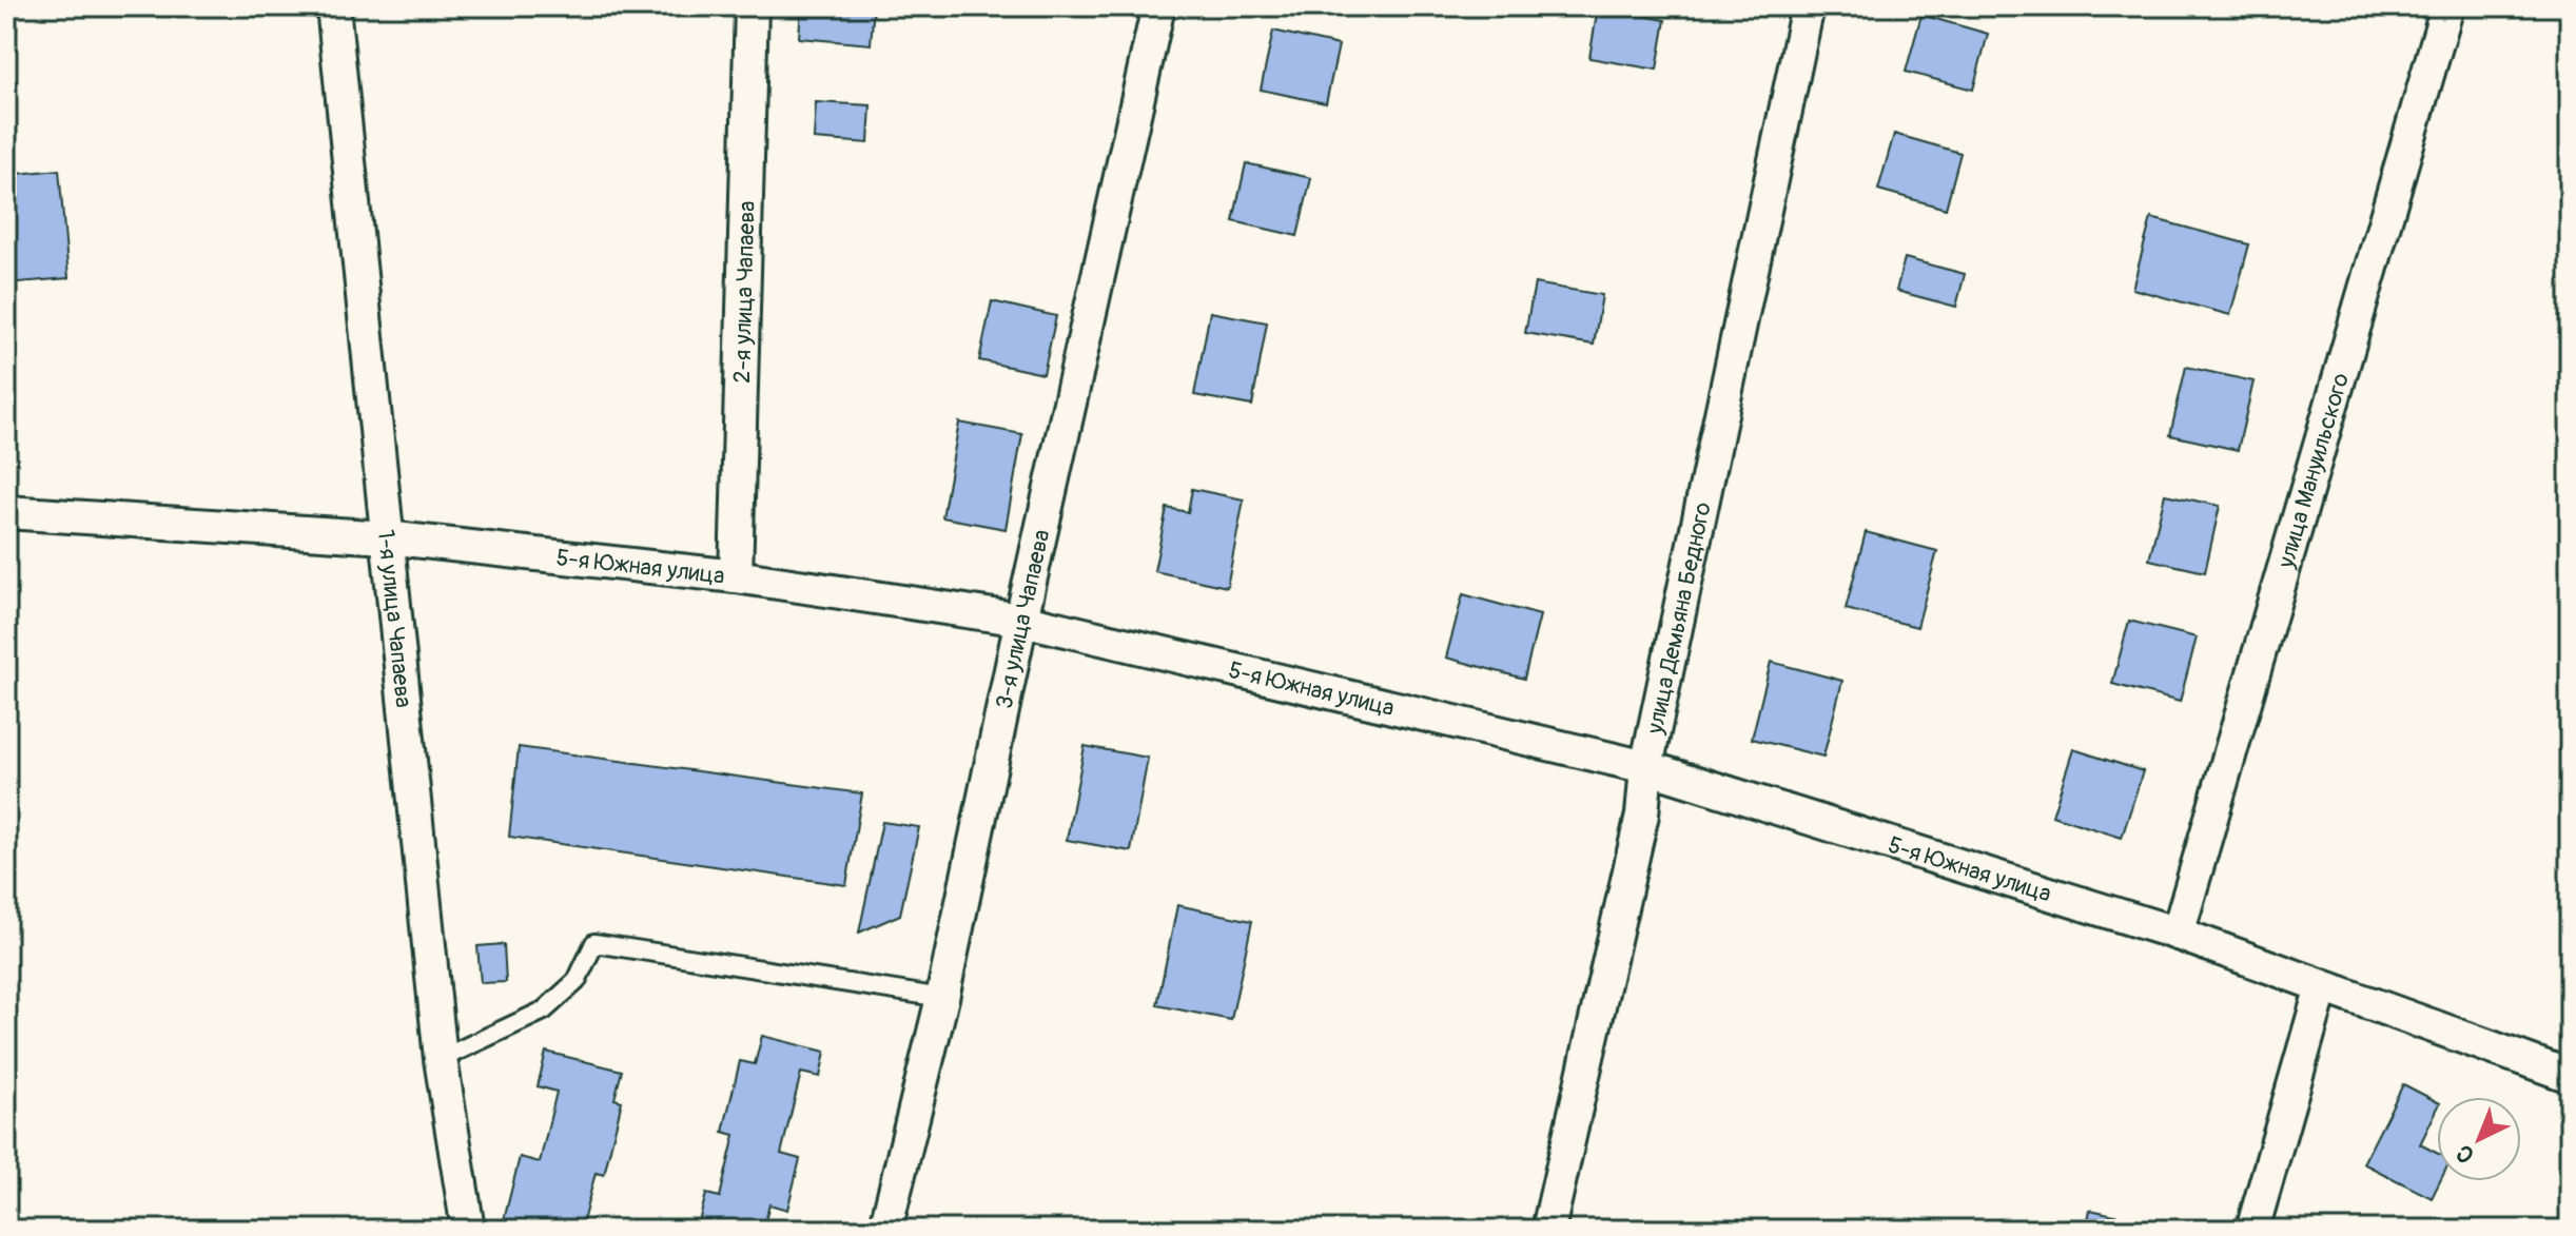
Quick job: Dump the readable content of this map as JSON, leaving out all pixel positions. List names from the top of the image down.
{
  "streets": {
    "street": [
      "2-я улица Чапаева",
      "улица Мануильского",
      "5-я Южная улица",
      "1-я улица Чапаева",
      "3-я улица Чапаева",
      "улица Демьяна Бедного"
    ]
  },
  "crossings": [
    ["2-я улица Чапаева", "5-я Южная улица"],
    ["улица Мануильского", "5-я Южная улица"],
    ["5-я Южная улица", "1-я улица Чапаева"],
    ["5-я Южная улица", "3-я улица Чапаева"],
    ["5-я Южная улица", "улица Демьяна Бедного"]
  ],
  "north": "bottom left"
}
